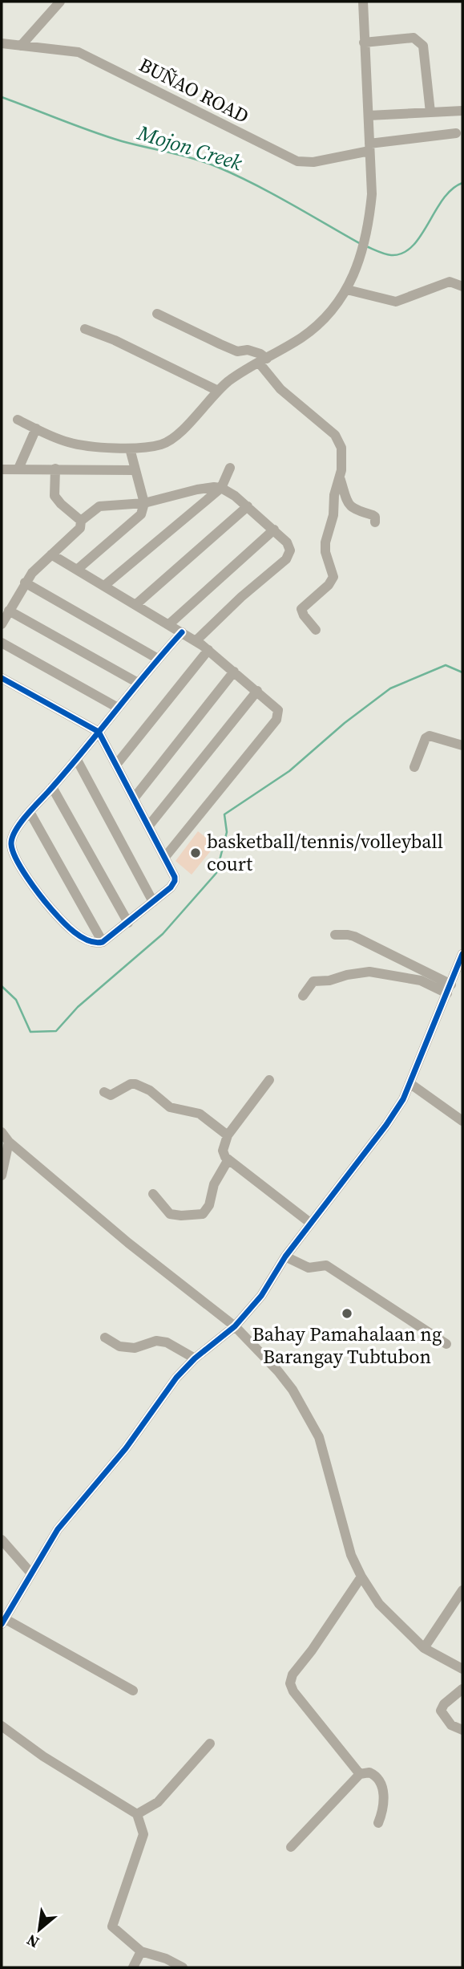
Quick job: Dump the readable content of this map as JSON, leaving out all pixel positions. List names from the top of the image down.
{
  "streets": {
    "street": ["BUÑAO ROAD"]
  },
  "water": ["Mojon Creek"],
  "places": ["basketball/tennis/volleyball court", "Bahay Pamahalaan ng Barangay Tubtubon"],
  "north": "bottom left"
}
